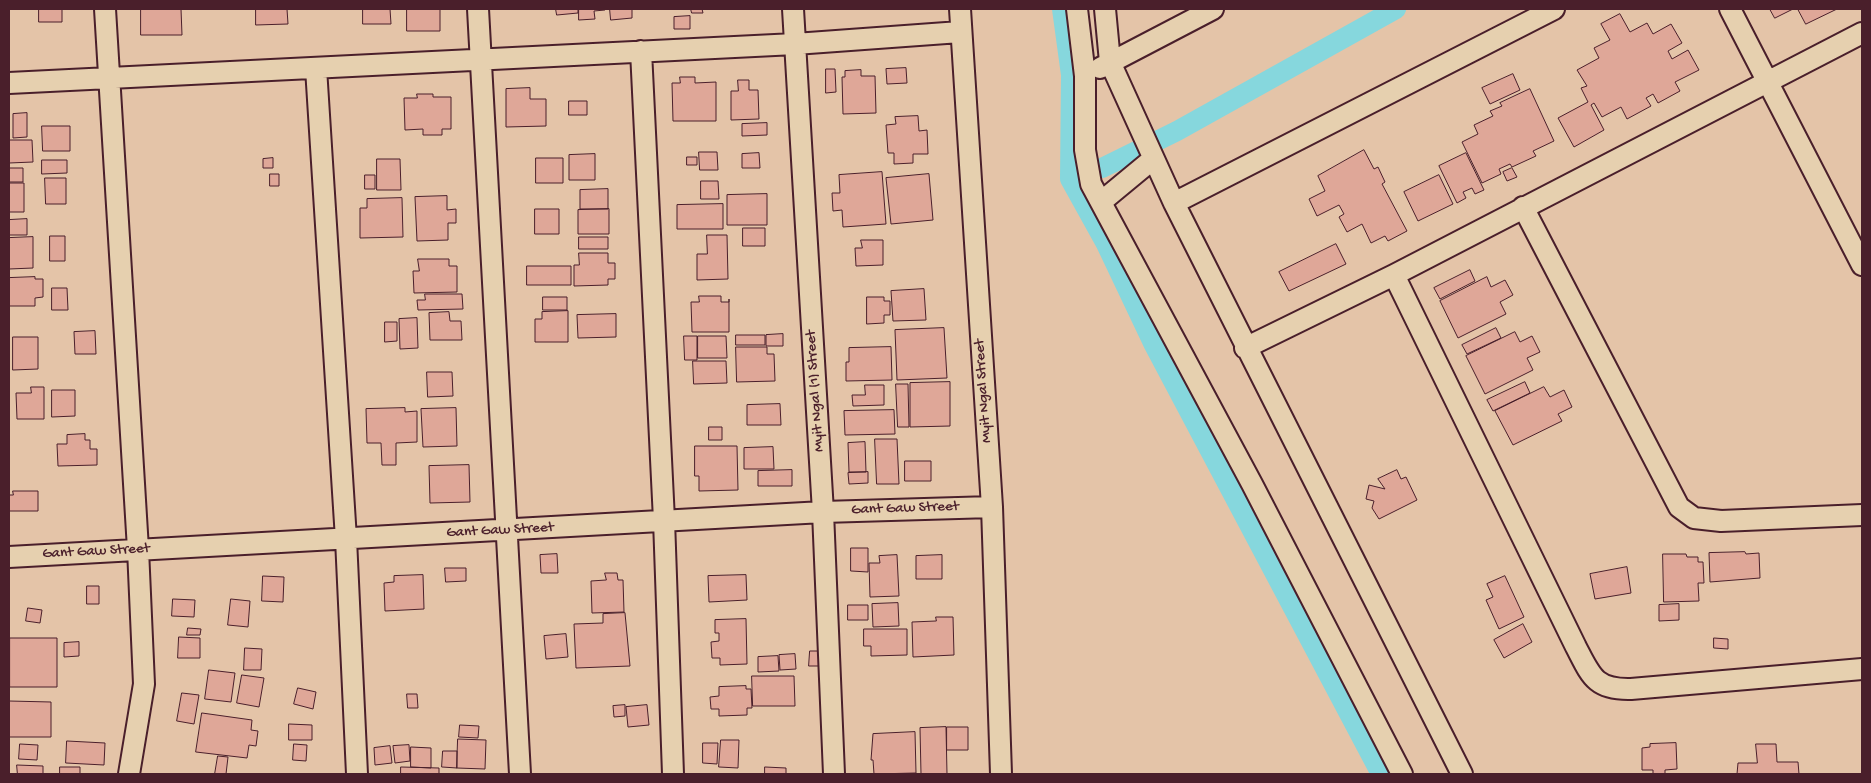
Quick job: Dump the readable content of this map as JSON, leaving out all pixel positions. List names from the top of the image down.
{
  "streets": {
    "street": ["Myit Ngal (1) Street", "Myit Ngal Street", "Gant Gaw Street"]
  },
  "crossings": [
    ["Myit Ngal (1) Street", "Gant Gaw Street"],
    ["Myit Ngal Street", "Gant Gaw Street"]
  ]
}
